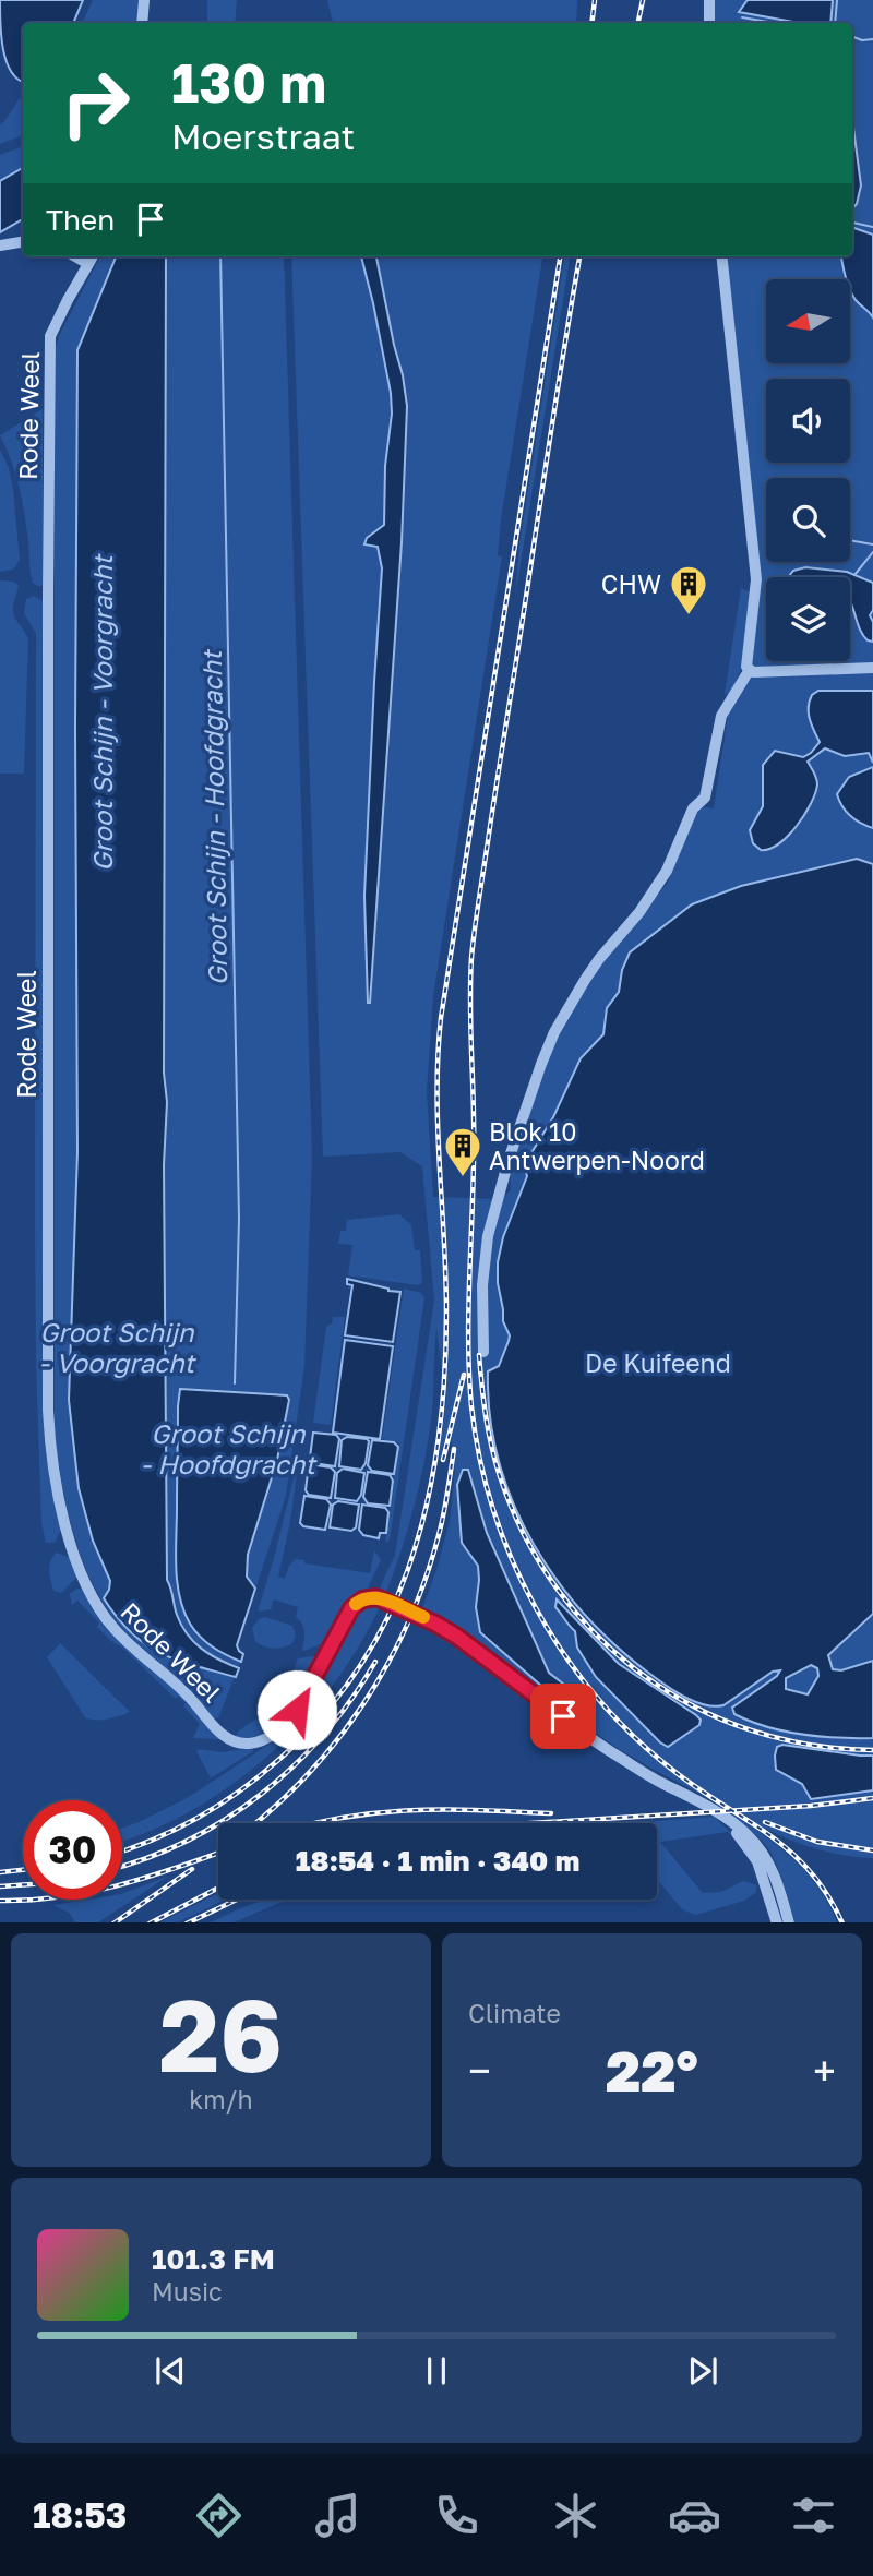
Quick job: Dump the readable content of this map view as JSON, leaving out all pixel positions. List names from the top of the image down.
{
  "streets": {
    "street": ["Rode Weel"]
  },
  "water": ["Groot Schijn - Voorgracht", "Groot Schijn - Hoofdgracht"],
  "parks": ["De Kuifeend"],
  "places": {
    "building": ["CHW", "Blok 10 Antwerpen-Noord"]
  },
  "north": "left",
  "page": {
    "turn": ["130 m", "Moerstraat"],
    "then": "Then",
    "limit": "30",
    "trip": "18:54 · 1 min · 340 m",
    "tile": [
      ["26", "km/h"],
      "Climate"
    ],
    "heat": ["−", "22°", "+"],
    "song": ["101.3 FM", "Music"],
    "tabs": "18:53"
  }
}
